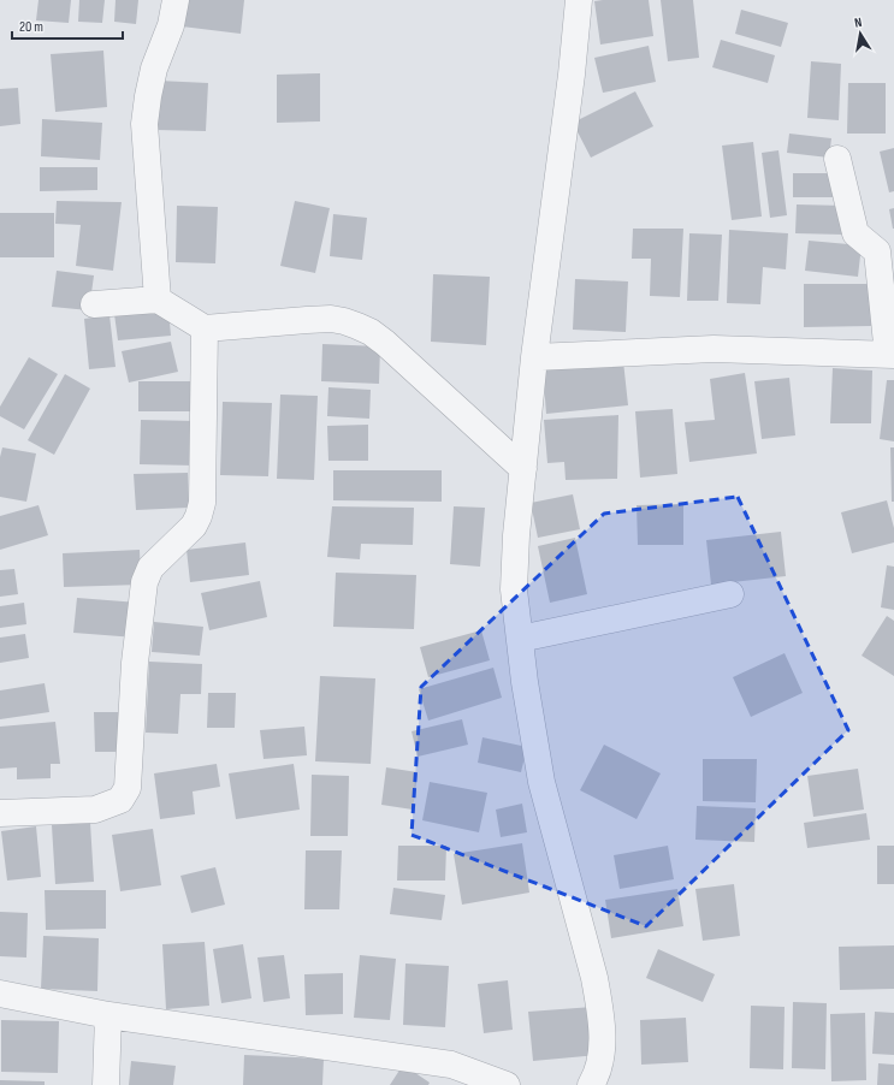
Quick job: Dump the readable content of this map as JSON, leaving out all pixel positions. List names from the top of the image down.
{
  "scale_bar": "20 m",
  "north": "top"
}
